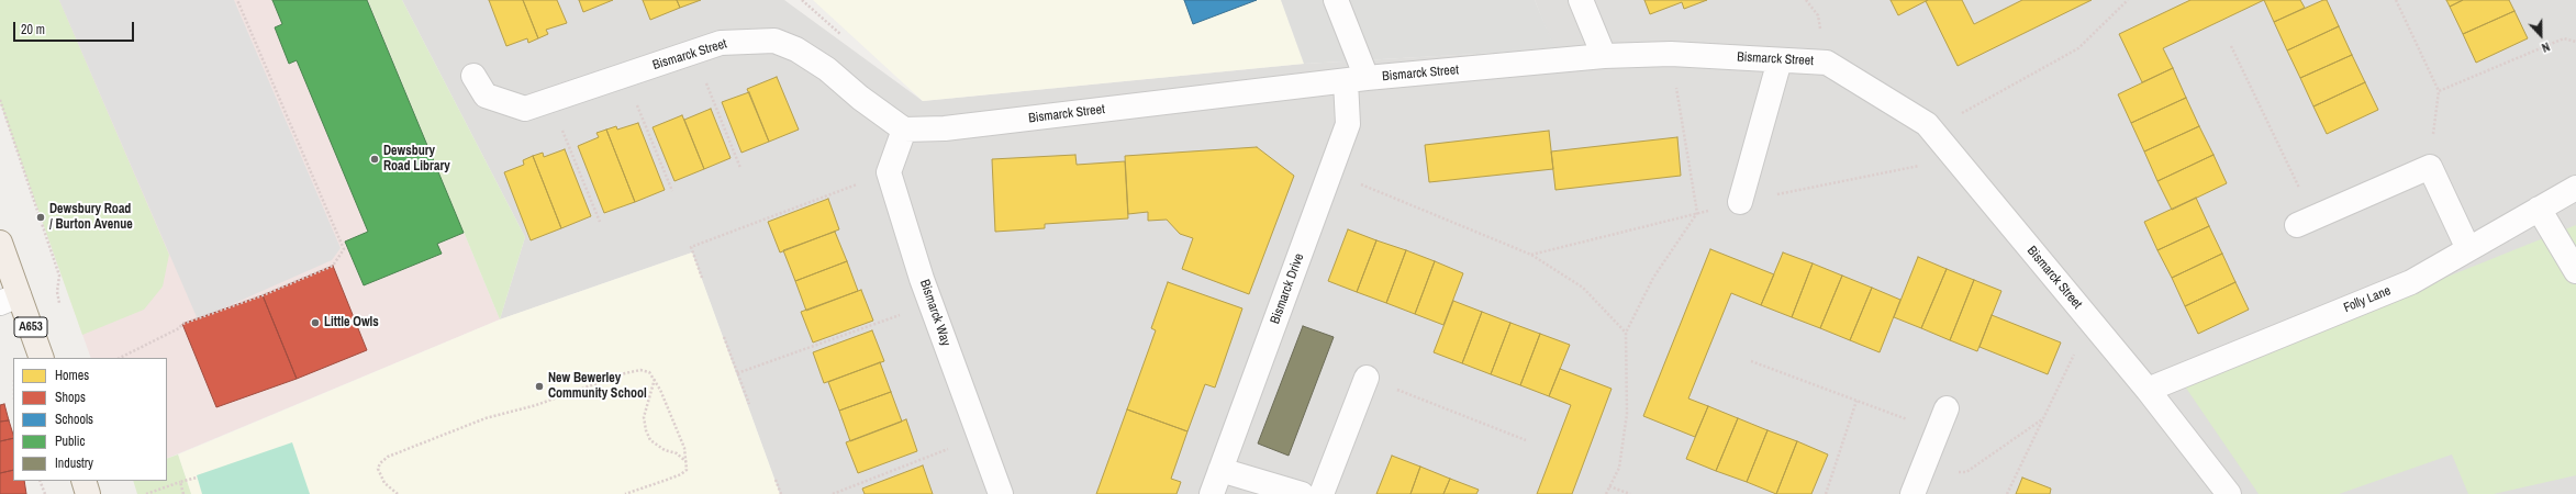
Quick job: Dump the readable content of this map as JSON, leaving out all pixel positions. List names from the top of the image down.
{
  "streets": {
    "main road": ["A653"],
    "street": [
      "Bismarck Street",
      "Bismarck Drive",
      "Folly Lane",
      "Bismarck Way"
    ]
  },
  "crossings": [
    ["Bismarck Street", "Bismarck Drive"],
    ["Bismarck Street", "Folly Lane"]
  ],
  "places": [
    "Dewsbury Road Library",
    "Dewsbury Road / Burton Avenue",
    "Little Owls",
    "New Bewerley Community School"
  ],
  "legend": [
    "Homes",
    "Shops",
    "Schools",
    "Public",
    "Industry"
  ],
  "scale_bar": "20 m",
  "north": "bottom"
}
